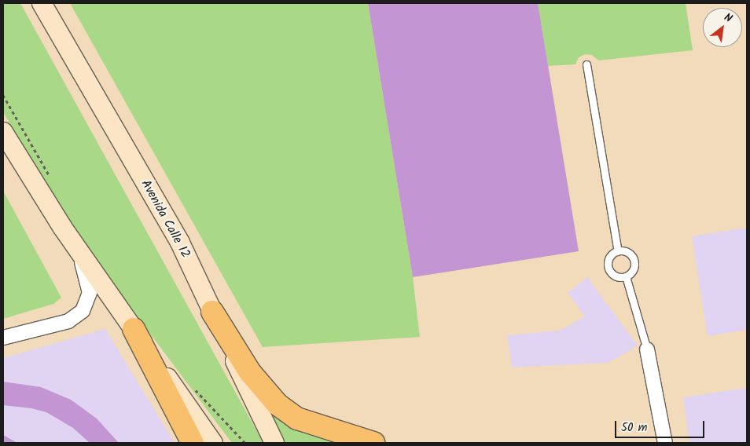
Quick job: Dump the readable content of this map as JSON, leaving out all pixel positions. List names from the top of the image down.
{
  "streets": {
    "main road": ["Avenida Calle 12"]
  },
  "scale_bar": "50 m",
  "north": "top right"
}
